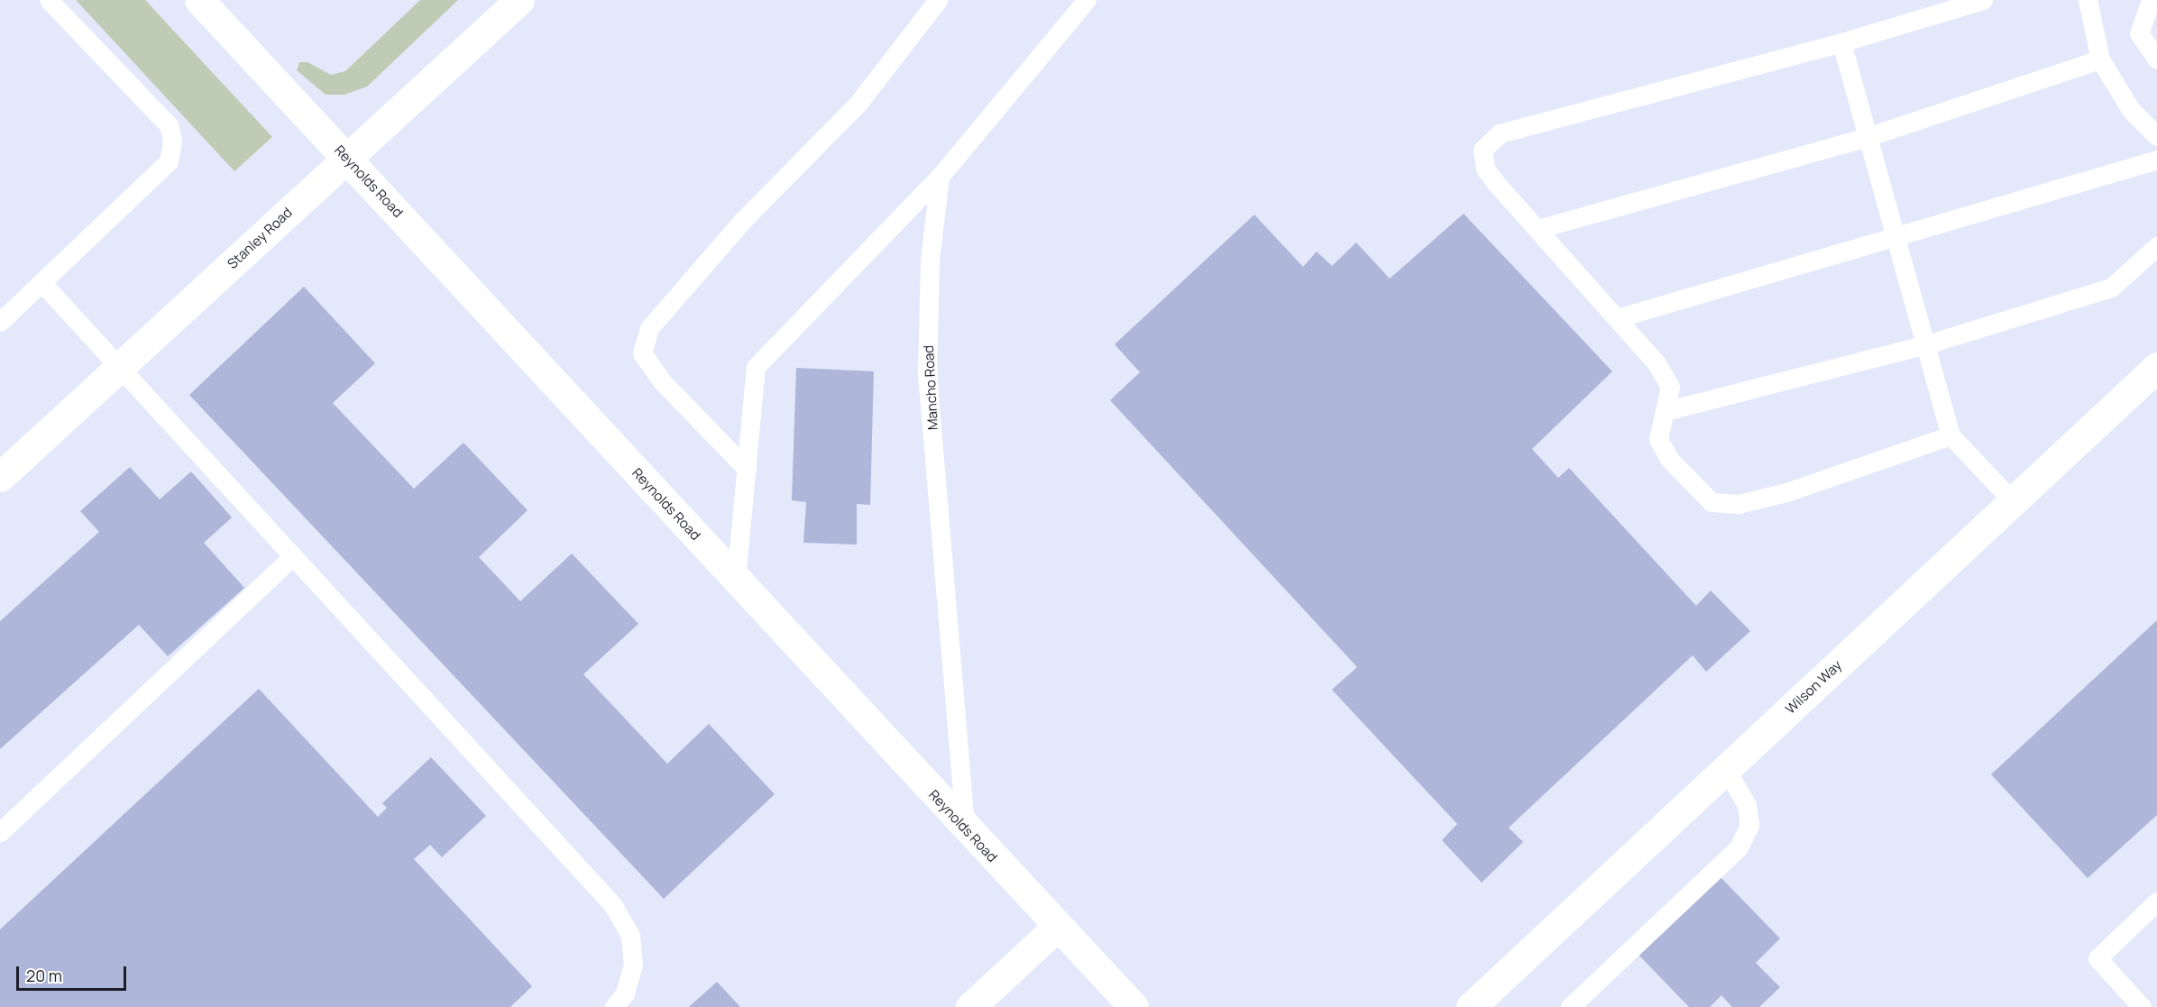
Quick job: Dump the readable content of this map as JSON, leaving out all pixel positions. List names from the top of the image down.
{
  "streets": {
    "street": ["Reynolds Road", "Stanley Road", "Wilson Way"],
    "lane": ["Mancho Road"]
  },
  "crossings": [
    ["Reynolds Road", "Stanley Road"],
    ["Reynolds Road", "Mancho Road"]
  ],
  "scale_bar": "20 m"
}
